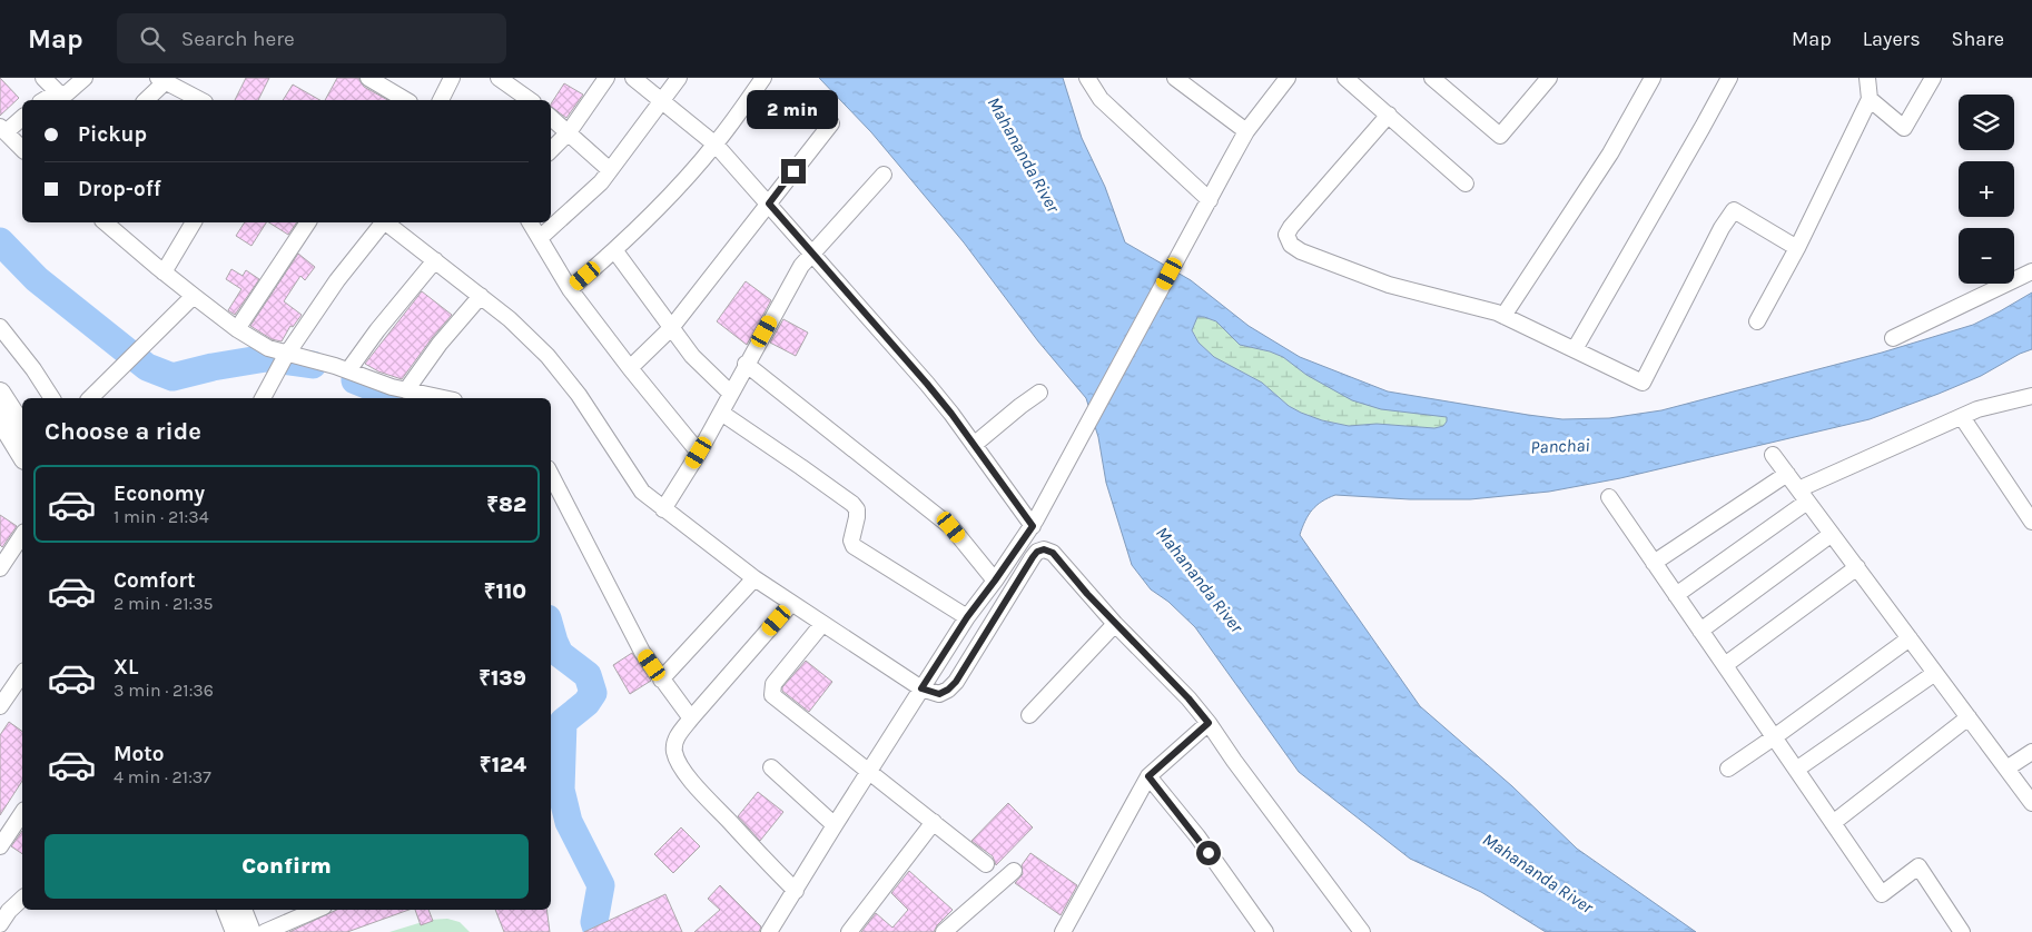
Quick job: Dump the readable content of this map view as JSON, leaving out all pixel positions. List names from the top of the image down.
{
  "water": ["Mahananda River", "Panchai"],
  "page": {
    "header": "Map",
    "search": "Search here",
    "nav": ["Map", "Layers", "Share"],
    "bubble": "2 min",
    "map_buttons": ["+", "−"],
    "banner": ["Pickup", "Drop-off"],
    "heading": "Choose a ride",
    "list": [
      {
        "name": "Economy",
        "note": "1 min · 21:34",
        "value": "₹82"
      },
      {
        "name": "Comfort",
        "note": "2 min · 21:35",
        "value": "₹110"
      },
      {
        "name": "XL",
        "note": "3 min · 21:36",
        "value": "₹139"
      },
      {
        "name": "Moto",
        "note": "4 min · 21:37",
        "value": "₹124"
      }
    ],
    "buttons": "Confirm"
  }
}
